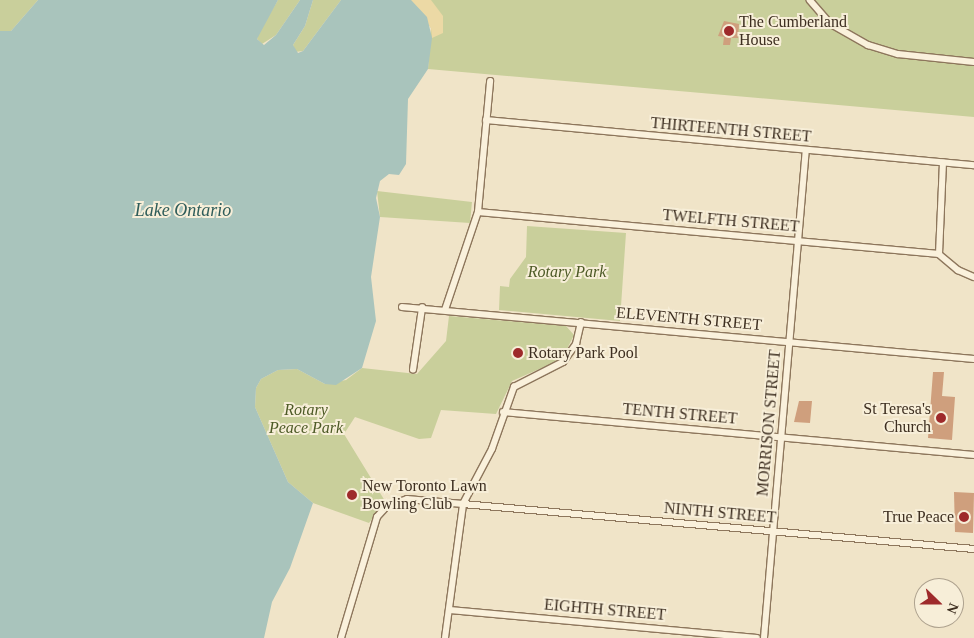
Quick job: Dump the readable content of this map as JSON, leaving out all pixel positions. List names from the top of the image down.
{
  "streets": {
    "street": [
      "THIRTEENTH STREET",
      "TWELFTH STREET",
      "ELEVENTH STREET",
      "TENTH STREET",
      "MORRISON STREET",
      "NINTH STREET",
      "EIGHTH STREET"
    ]
  },
  "crossings": [
    ["THIRTEENTH STREET", "MORRISON STREET"],
    ["TWELFTH STREET", "MORRISON STREET"],
    ["ELEVENTH STREET", "MORRISON STREET"],
    ["TENTH STREET", "MORRISON STREET"],
    ["MORRISON STREET", "NINTH STREET"]
  ],
  "water": ["Lake Ontario"],
  "parks": ["Rotary Park", "Rotary Peace Park"],
  "places": [
    "The Cumberland House",
    "Rotary Park Pool",
    "St Teresa's Church",
    "New Toronto Lawn Bowling Club",
    "True Peace"
  ],
  "north": "right"
}
